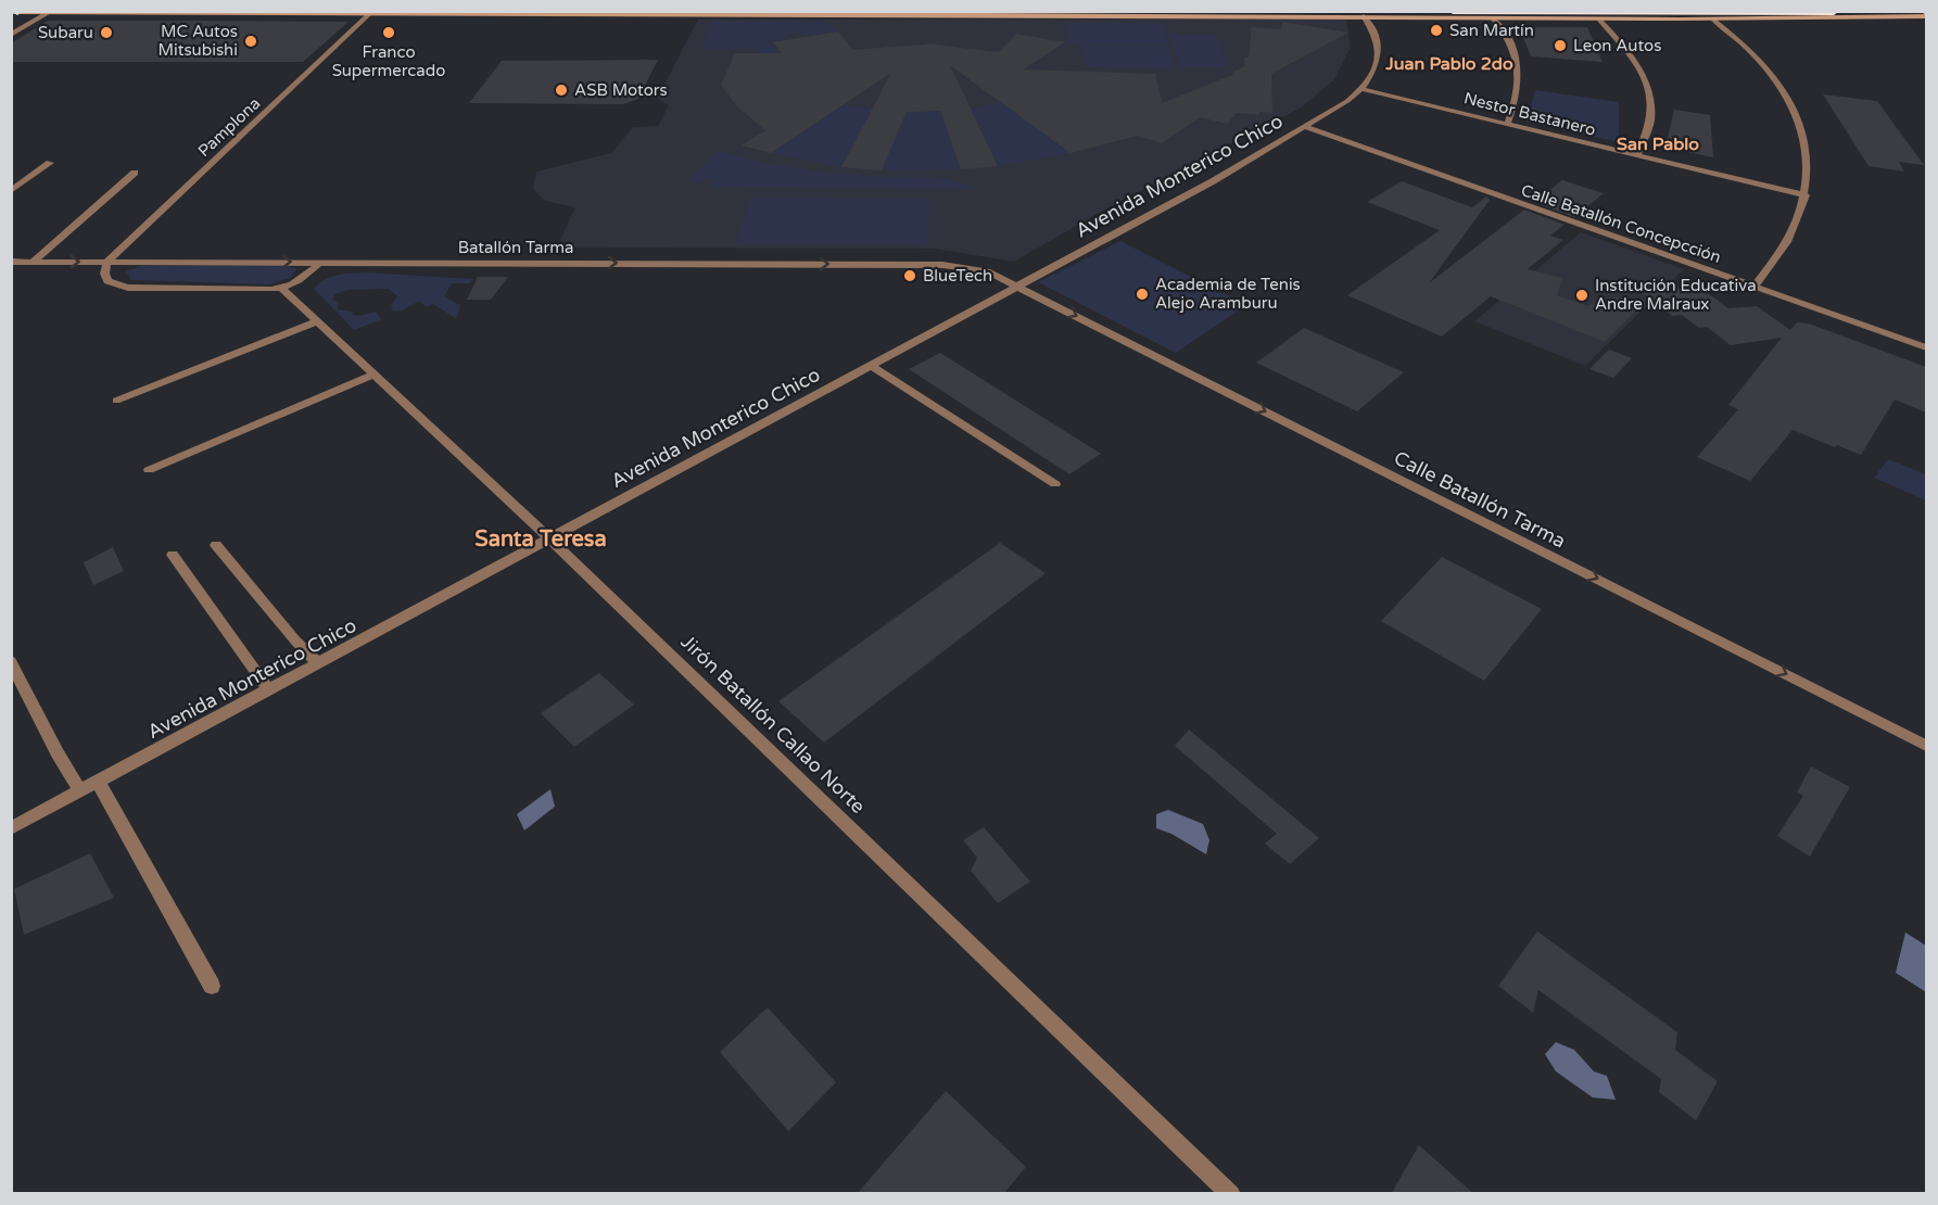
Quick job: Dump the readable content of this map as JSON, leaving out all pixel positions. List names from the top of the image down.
{
  "streets": {
    "street": [
      "Nestor Bastanero",
      "Pamplona",
      "Avenida Monterico Chico",
      "Calle Batallón Concepcción",
      "Batallón Tarma",
      "Calle Batallón Tarma",
      "Jirón Batallón Callao Norte"
    ]
  },
  "crossings": [
    ["Nestor Bastanero", "Avenida Monterico Chico"],
    ["Pamplona", "Batallón Tarma"],
    ["Avenida Monterico Chico", "Calle Batallón Concepcción"],
    ["Avenida Monterico Chico", "Batallón Tarma"],
    ["Avenida Monterico Chico", "Calle Batallón Tarma"],
    ["Avenida Monterico Chico", "Jirón Batallón Callao Norte"],
    ["Batallón Tarma", "Calle Batallón Tarma"]
  ],
  "one_way": ["Batallón Tarma", "Calle Batallón Tarma"],
  "districts": ["Juan Pablo 2do", "San Pablo", "Santa Teresa"],
  "places": [
    "San Martín",
    "Subaru",
    "Franco Supermercado",
    "MC Autos Mitsubishi",
    "Leon Autos",
    "ASB Motors",
    "BlueTech",
    "Academia de Tenis Alejo Aramburu",
    "Institución Educativa Andre Malraux"
  ]
}
